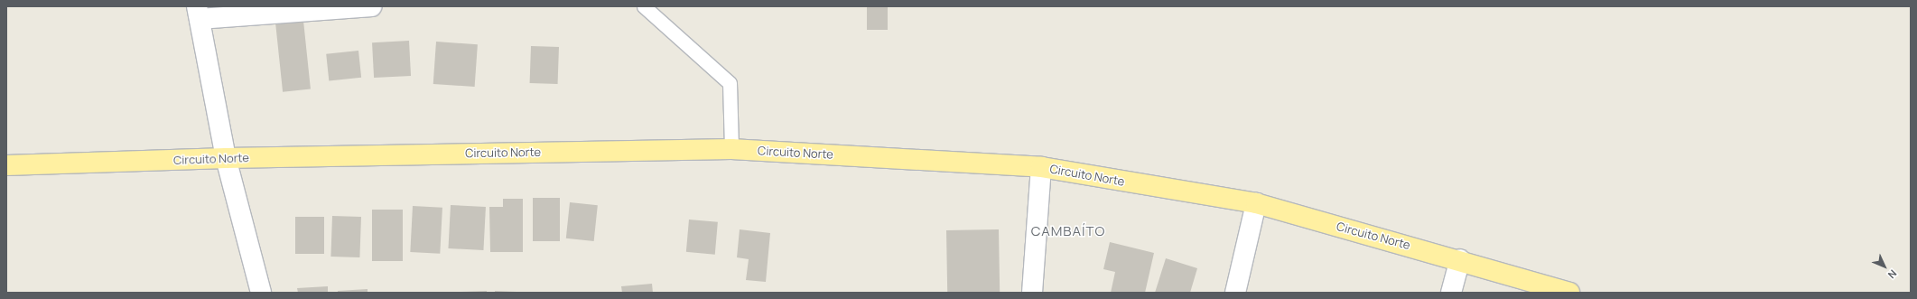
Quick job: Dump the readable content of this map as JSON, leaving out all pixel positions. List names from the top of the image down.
{
  "streets": {
    "main road": ["Circuito Norte"]
  },
  "districts": ["CAMBAÍTO"],
  "north": "bottom right"
}
